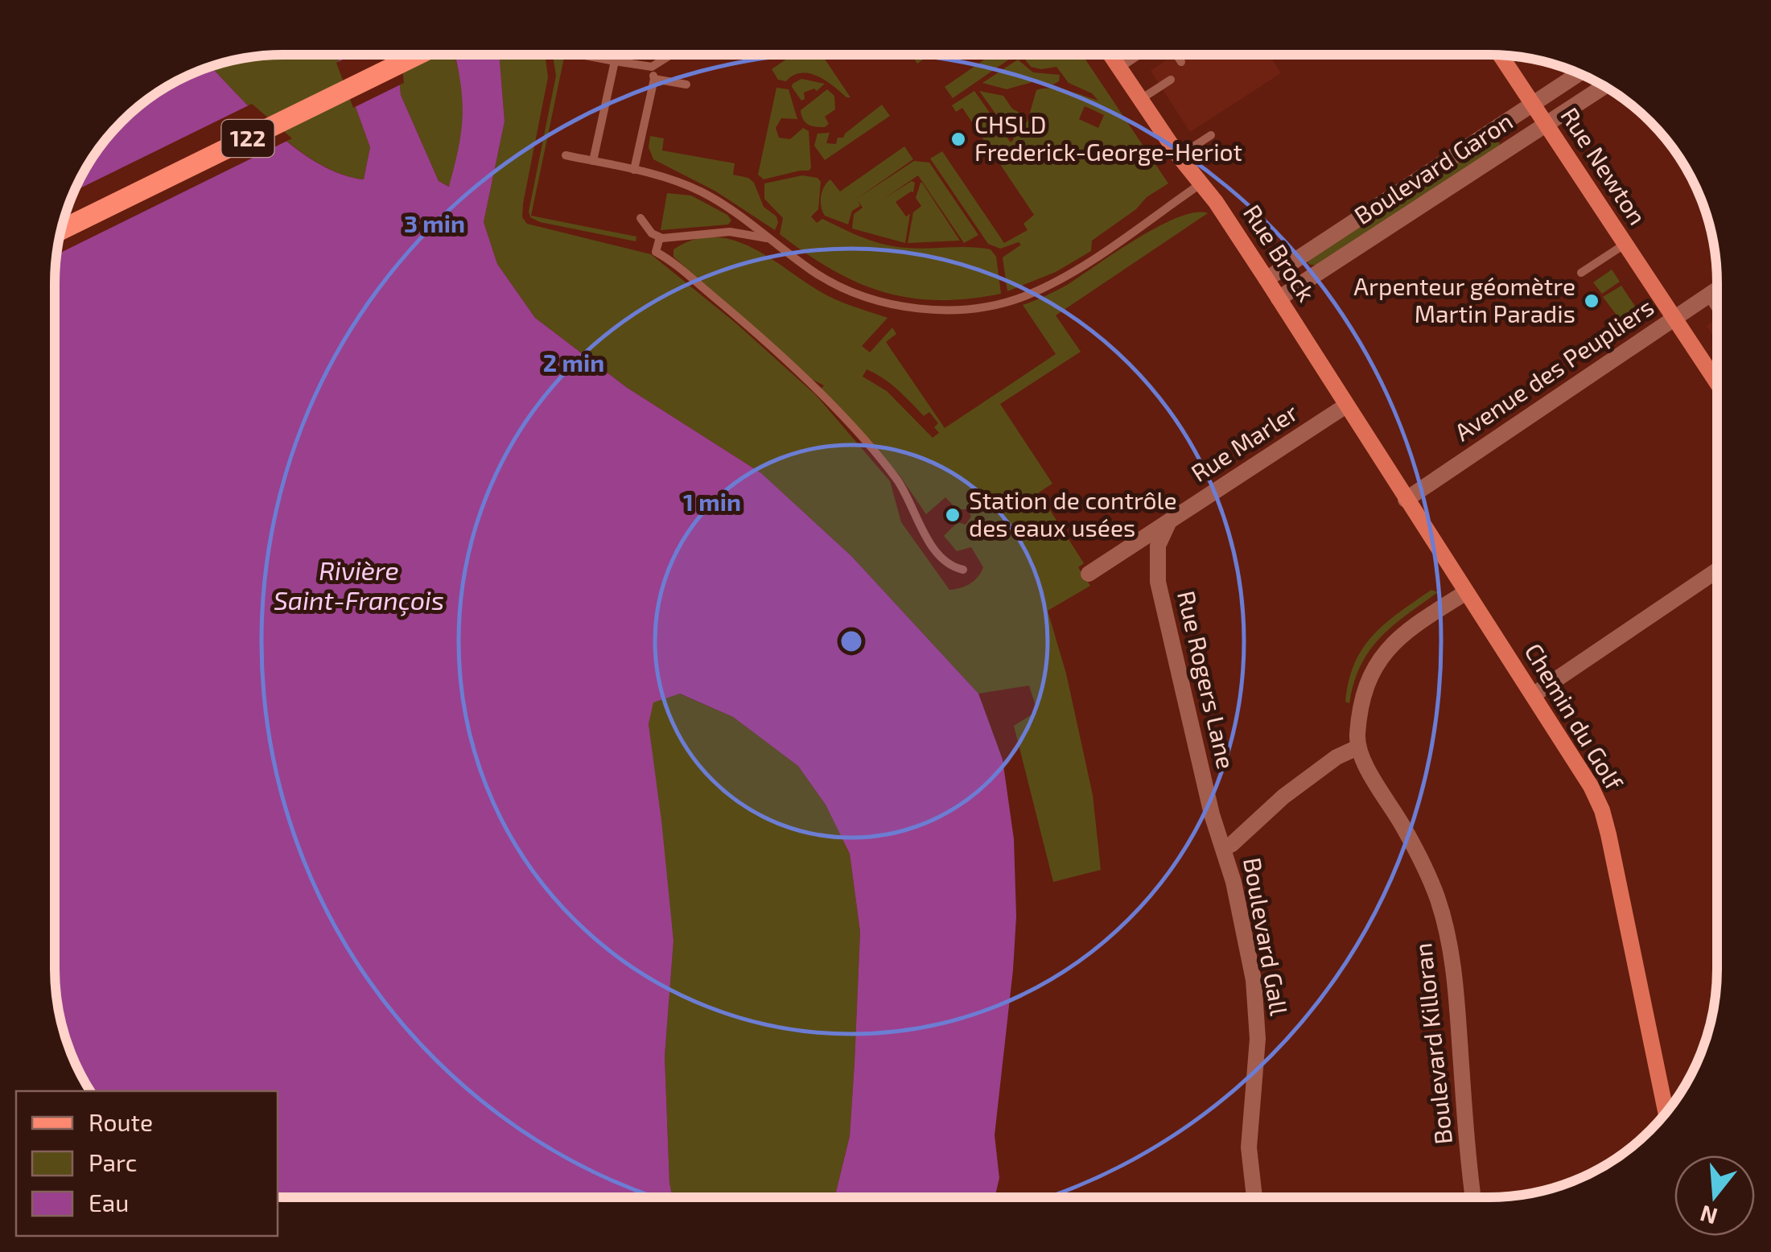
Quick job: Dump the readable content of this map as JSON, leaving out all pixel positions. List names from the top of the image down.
{
  "streets": {
    "main road": ["122"],
    "street": [
      "Rue Newton",
      "Boulevard Garon",
      "Rue Brock",
      "Avenue des Peupliers",
      "Rue Marler",
      "Rue Rogers Lane",
      "Chemin du Golf",
      "Boulevard Gall",
      "Boulevard Killoran"
    ]
  },
  "crossings": [
    ["Rue Newton", "Boulevard Garon"],
    ["Rue Newton", "Avenue des Peupliers"],
    ["Boulevard Garon", "Rue Brock"],
    ["Rue Brock", "Avenue des Peupliers"],
    ["Rue Brock", "Rue Marler"],
    ["Rue Brock", "Chemin du Golf"],
    ["Avenue des Peupliers", "Chemin du Golf"],
    ["Rue Marler", "Rue Rogers Lane"],
    ["Rue Rogers Lane", "Boulevard Gall"],
    ["Boulevard Gall", "Boulevard Killoran"]
  ],
  "water": ["Rivière Saint-François"],
  "places": ["CHSLD Frederick-George-Heriot", "Arpenteur géomètre Martin Paradis", "Station de contrôle des eaux usées"],
  "legend": ["Route", "Parc", "Eau"],
  "north": "bottom",
  "rings": ["3 min", "2 min", "1 min"]
}
